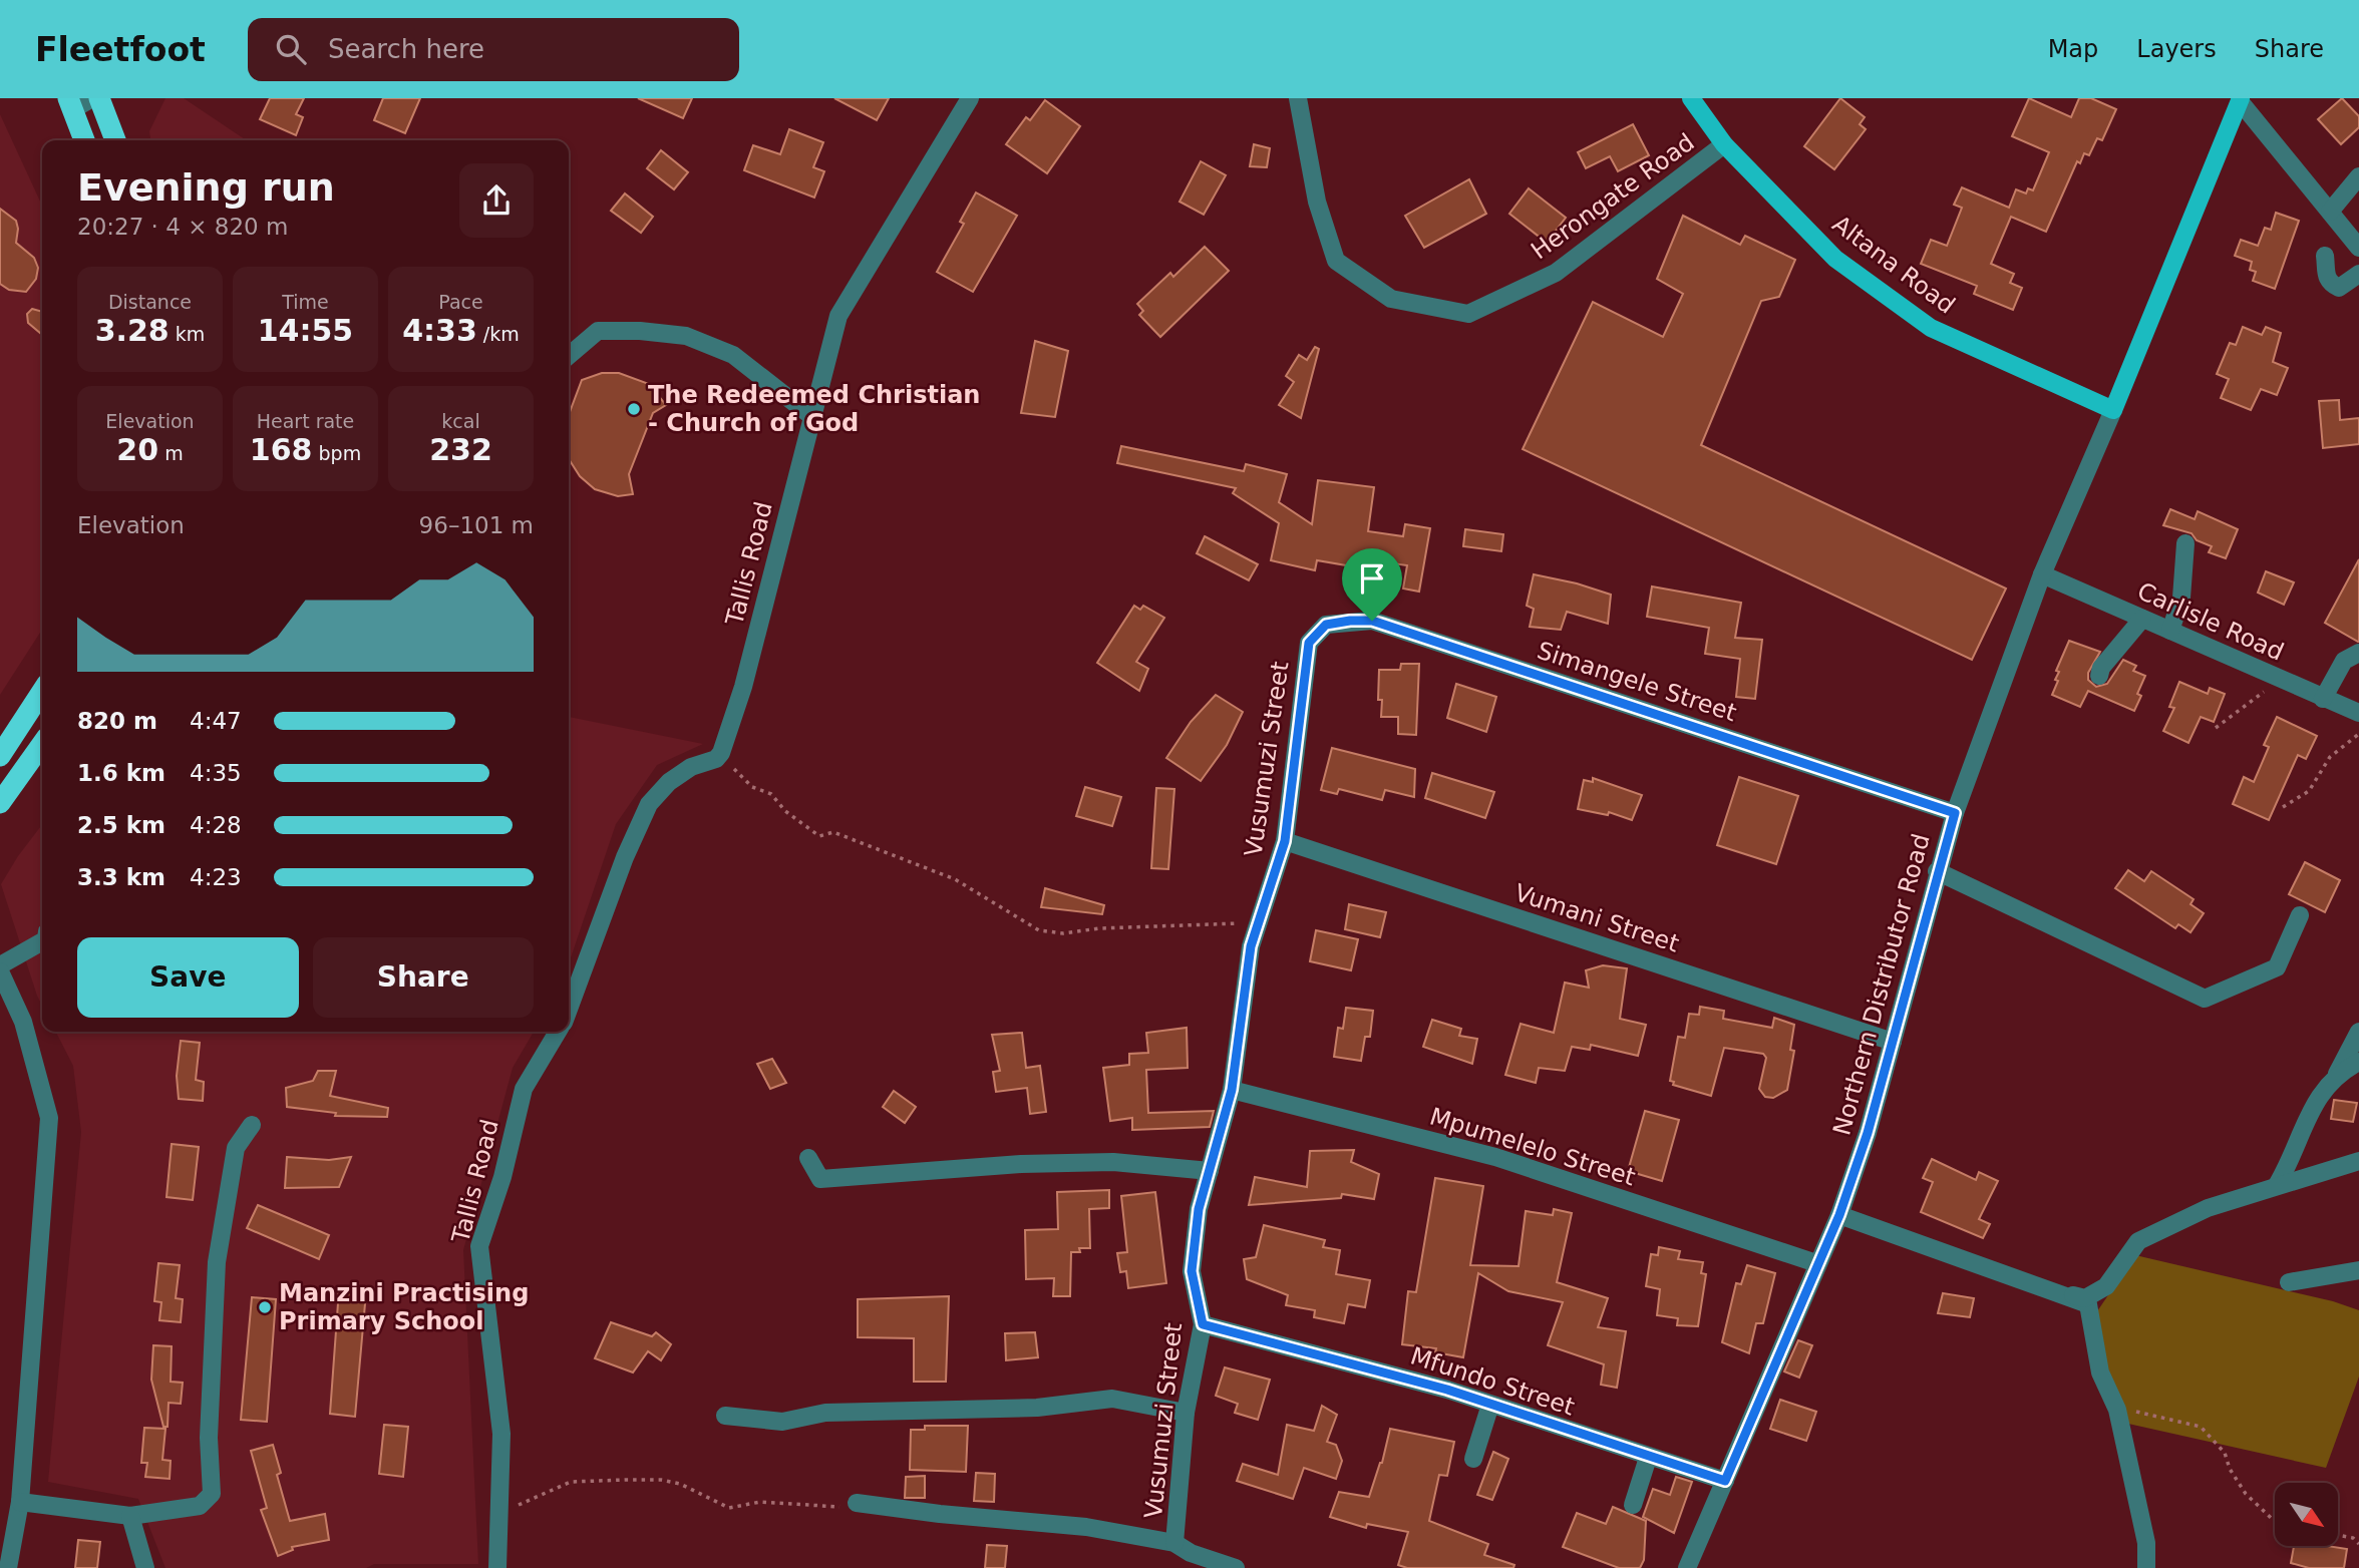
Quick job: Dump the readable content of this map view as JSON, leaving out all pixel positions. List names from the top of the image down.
{
  "streets": {
    "main road": ["Altana Road"],
    "street": [
      "Herongate Road",
      "Tallis Road",
      "Carlisle Road",
      "Simangele Street",
      "Vusumuzi Street",
      "Vumani Street",
      "Northern Distributor Road",
      "Mpumelelo Street",
      "Mfundo Street"
    ]
  },
  "crossings": [
    ["Herongate Road", "Altana Road"],
    ["Altana Road", "Northern Distributor Road"],
    ["Carlisle Road", "Northern Distributor Road"],
    ["Simangele Street", "Vusumuzi Street"],
    ["Simangele Street", "Northern Distributor Road"],
    ["Vusumuzi Street", "Vumani Street"],
    ["Vusumuzi Street", "Mpumelelo Street"],
    ["Vusumuzi Street", "Mfundo Street"],
    ["Vumani Street", "Northern Distributor Road"],
    ["Northern Distributor Road", "Mpumelelo Street"],
    ["Northern Distributor Road", "Mfundo Street"]
  ],
  "places": ["The Redeemed Christian - Church of God", "Manzini Practising Primary School"],
  "north": "bottom right",
  "page": {
    "header": "Fleetfoot",
    "search": "Search here",
    "nav": ["Map", "Layers", "Share"],
    "heading": ["Evening run", "20:27 · 4 × 820 m"],
    "stats": [
      ["Distance", "3.28 km"],
      ["Time", "14:55"],
      ["Pace", "4:33 /km"],
      ["Elevation", "20 m"],
      ["Heart rate", "168 bpm"],
      ["kcal", "232"]
    ],
    "chart": ["Elevation", "96–101 m"],
    "list": [
      {
        "name": "820 m",
        "note": "4:47"
      },
      {
        "name": "1.6 km",
        "note": "4:35"
      },
      {
        "name": "2.5 km",
        "note": "4:28"
      },
      {
        "name": "3.3 km",
        "note": "4:23"
      }
    ],
    "buttons": ["Save", "Share"]
  }
}
